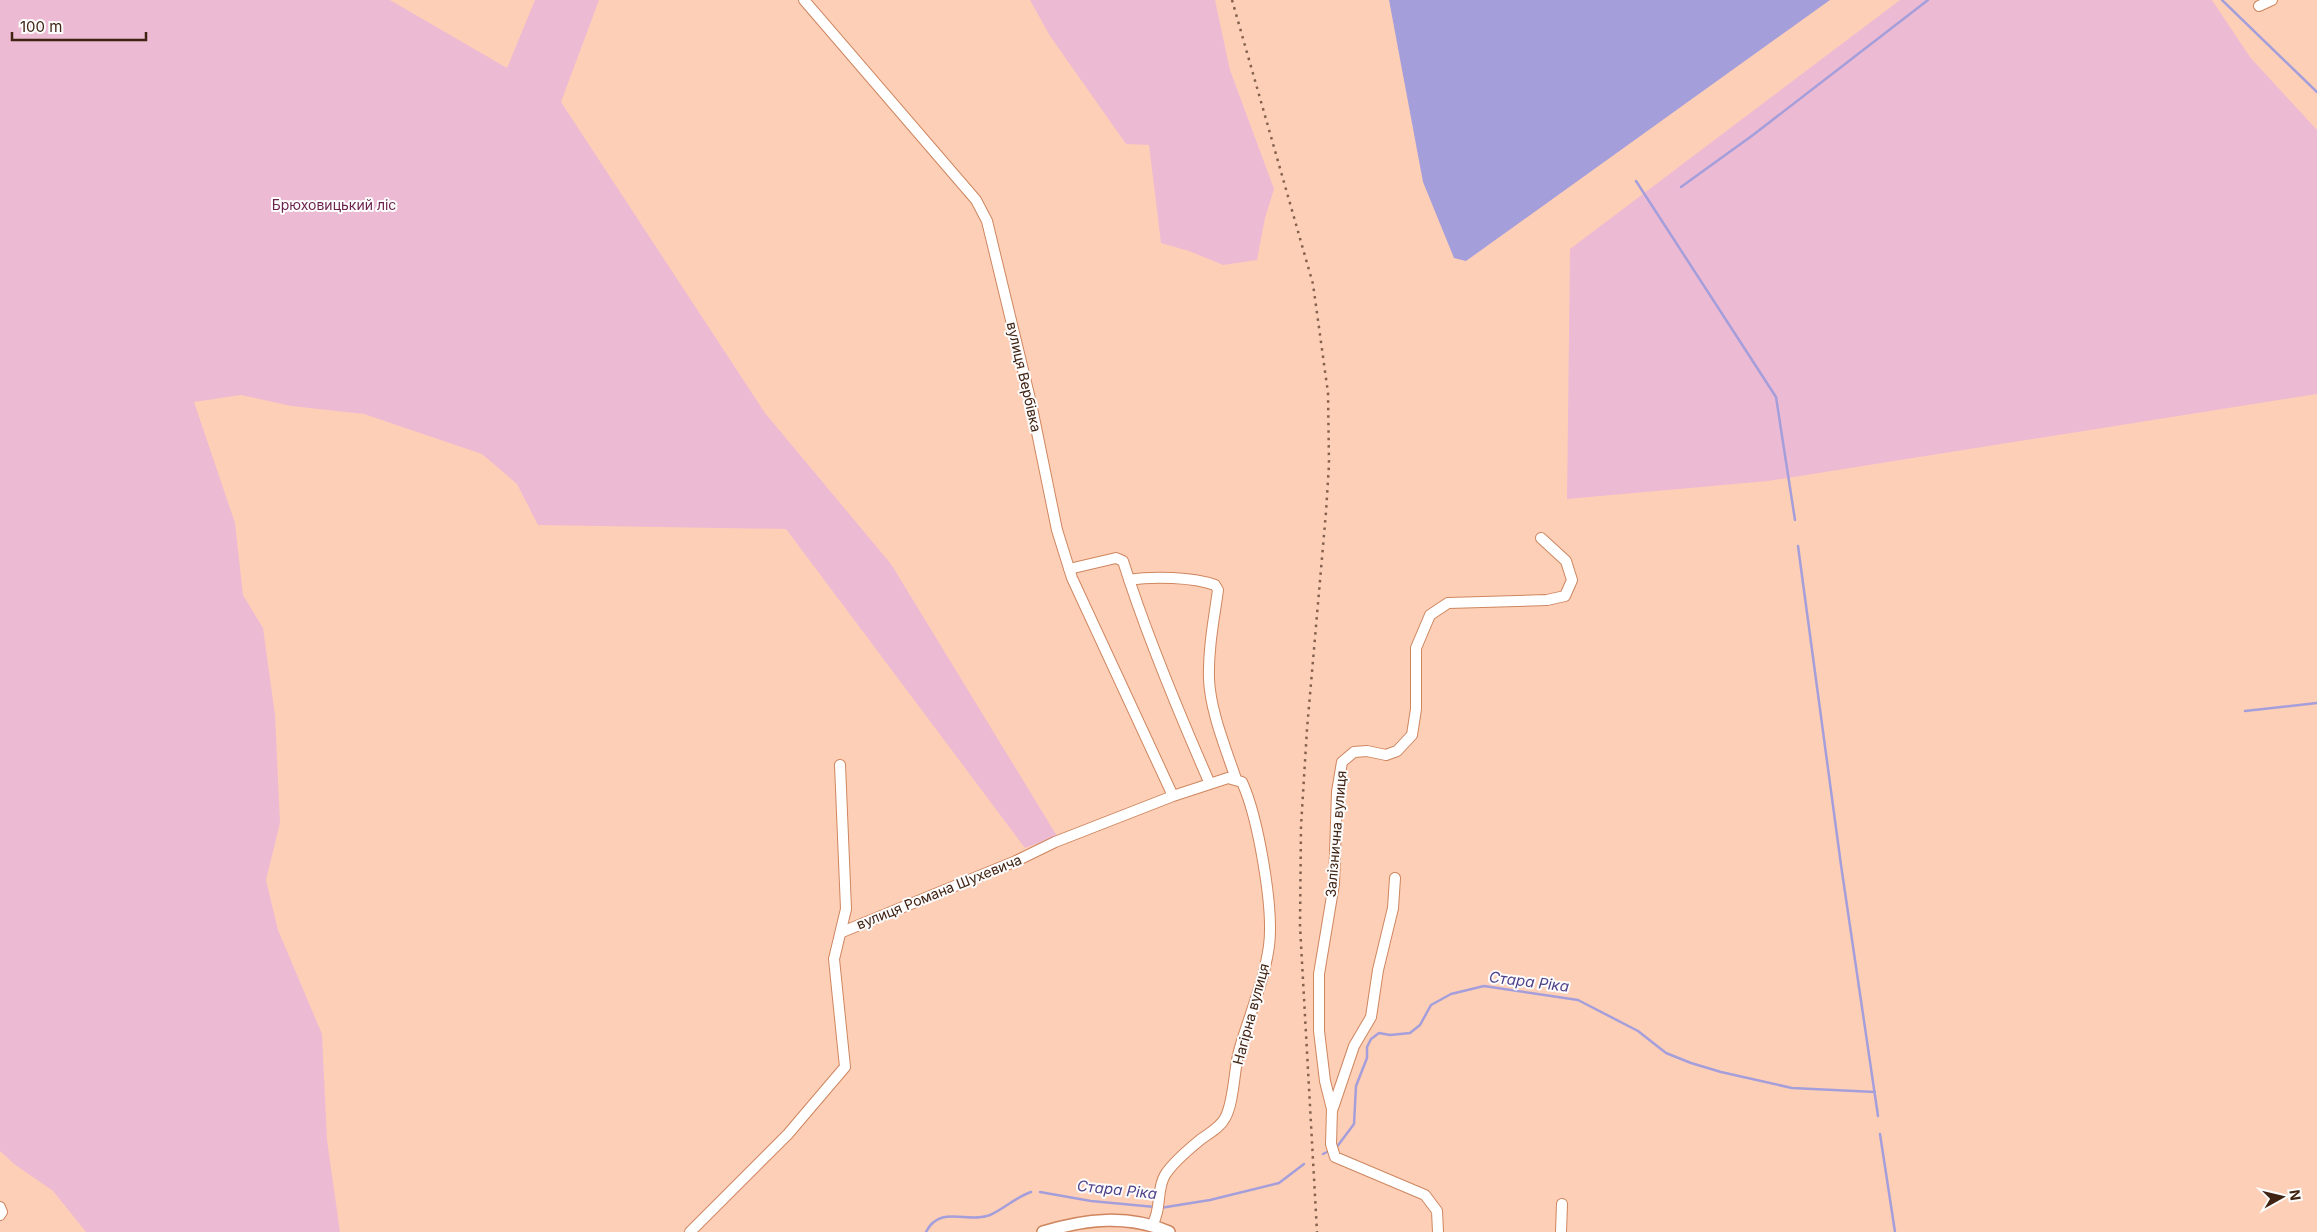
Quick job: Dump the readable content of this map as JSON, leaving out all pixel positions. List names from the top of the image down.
{
  "streets": {
    "street": [
      "вулиця Вербівка",
      "Залізнична вулиця",
      "вулиця Романа Шухевича",
      "Нагірна вулиця"
    ]
  },
  "crossings": [
    ["вулиця Вербівка", "вулиця Романа Шухевича"],
    ["вулиця Романа Шухевича", "Нагірна вулиця"]
  ],
  "water": ["Стара Ріка"],
  "parks": ["Брюховицький ліс"],
  "scale_bar": "100 m",
  "north": "right"
}
